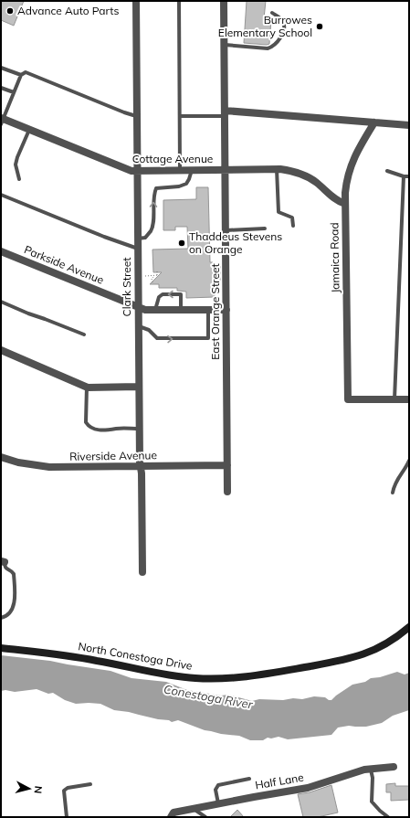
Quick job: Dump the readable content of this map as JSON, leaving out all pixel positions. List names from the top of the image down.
{
  "streets": {
    "street": [
      "Cottage Avenue",
      "Jamaica Road",
      "Parkside Avenue",
      "Clark Street",
      "East Orange Street",
      "Riverside Avenue",
      "North Conestoga Drive",
      "Half Lane"
    ]
  },
  "crossings": [
    ["Cottage Avenue", "Jamaica Road"],
    ["Cottage Avenue", "Clark Street"],
    ["Cottage Avenue", "East Orange Street"],
    ["Parkside Avenue", "Clark Street"],
    ["Parkside Avenue", "East Orange Street"],
    ["Clark Street", "Riverside Avenue"],
    ["East Orange Street", "Riverside Avenue"]
  ],
  "water": ["Conestoga River"],
  "places": ["Advance Auto Parts", "Burrowes Elementary School", "Thaddeus Stevens on Orange"],
  "north": "right"
}
